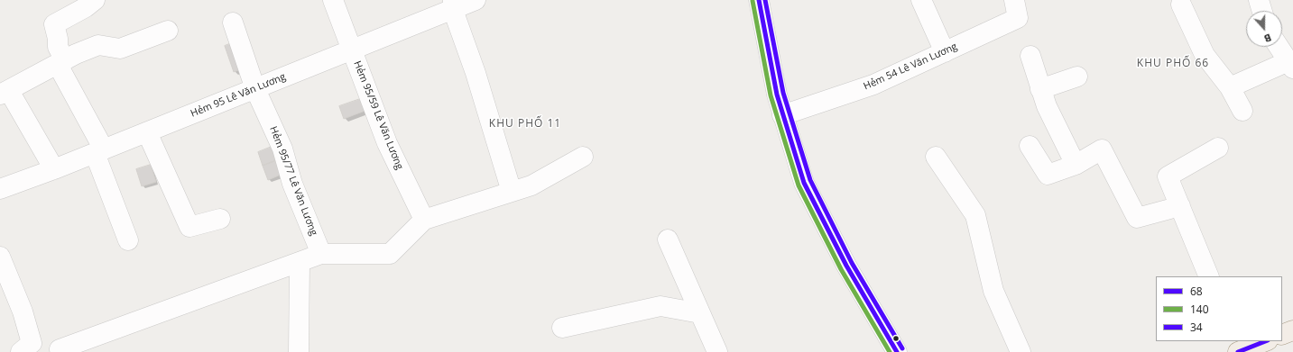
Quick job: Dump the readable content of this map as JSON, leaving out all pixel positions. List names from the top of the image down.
{
  "streets": {
    "street": [
      "Hẻm 54 Lê Văn Lương",
      "Hẻm 95 Lê Văn Lương",
      "Hẻm 95/59 Lê Văn Lương",
      "Hẻm 95/77 Lê Văn Lương"
    ]
  },
  "crossings": [
    ["Hẻm 95 Lê Văn Lương", "Hẻm 95/59 Lê Văn Lương"],
    ["Hẻm 95 Lê Văn Lương", "Hẻm 95/77 Lê Văn Lương"]
  ],
  "districts": ["KHU PHỐ 66", "KHU PHỐ 11"],
  "lines": ["transit line 68", "transit line 34", "transit line 140"],
  "legend": ["68", "140", "34"],
  "north": "bottom"
}
